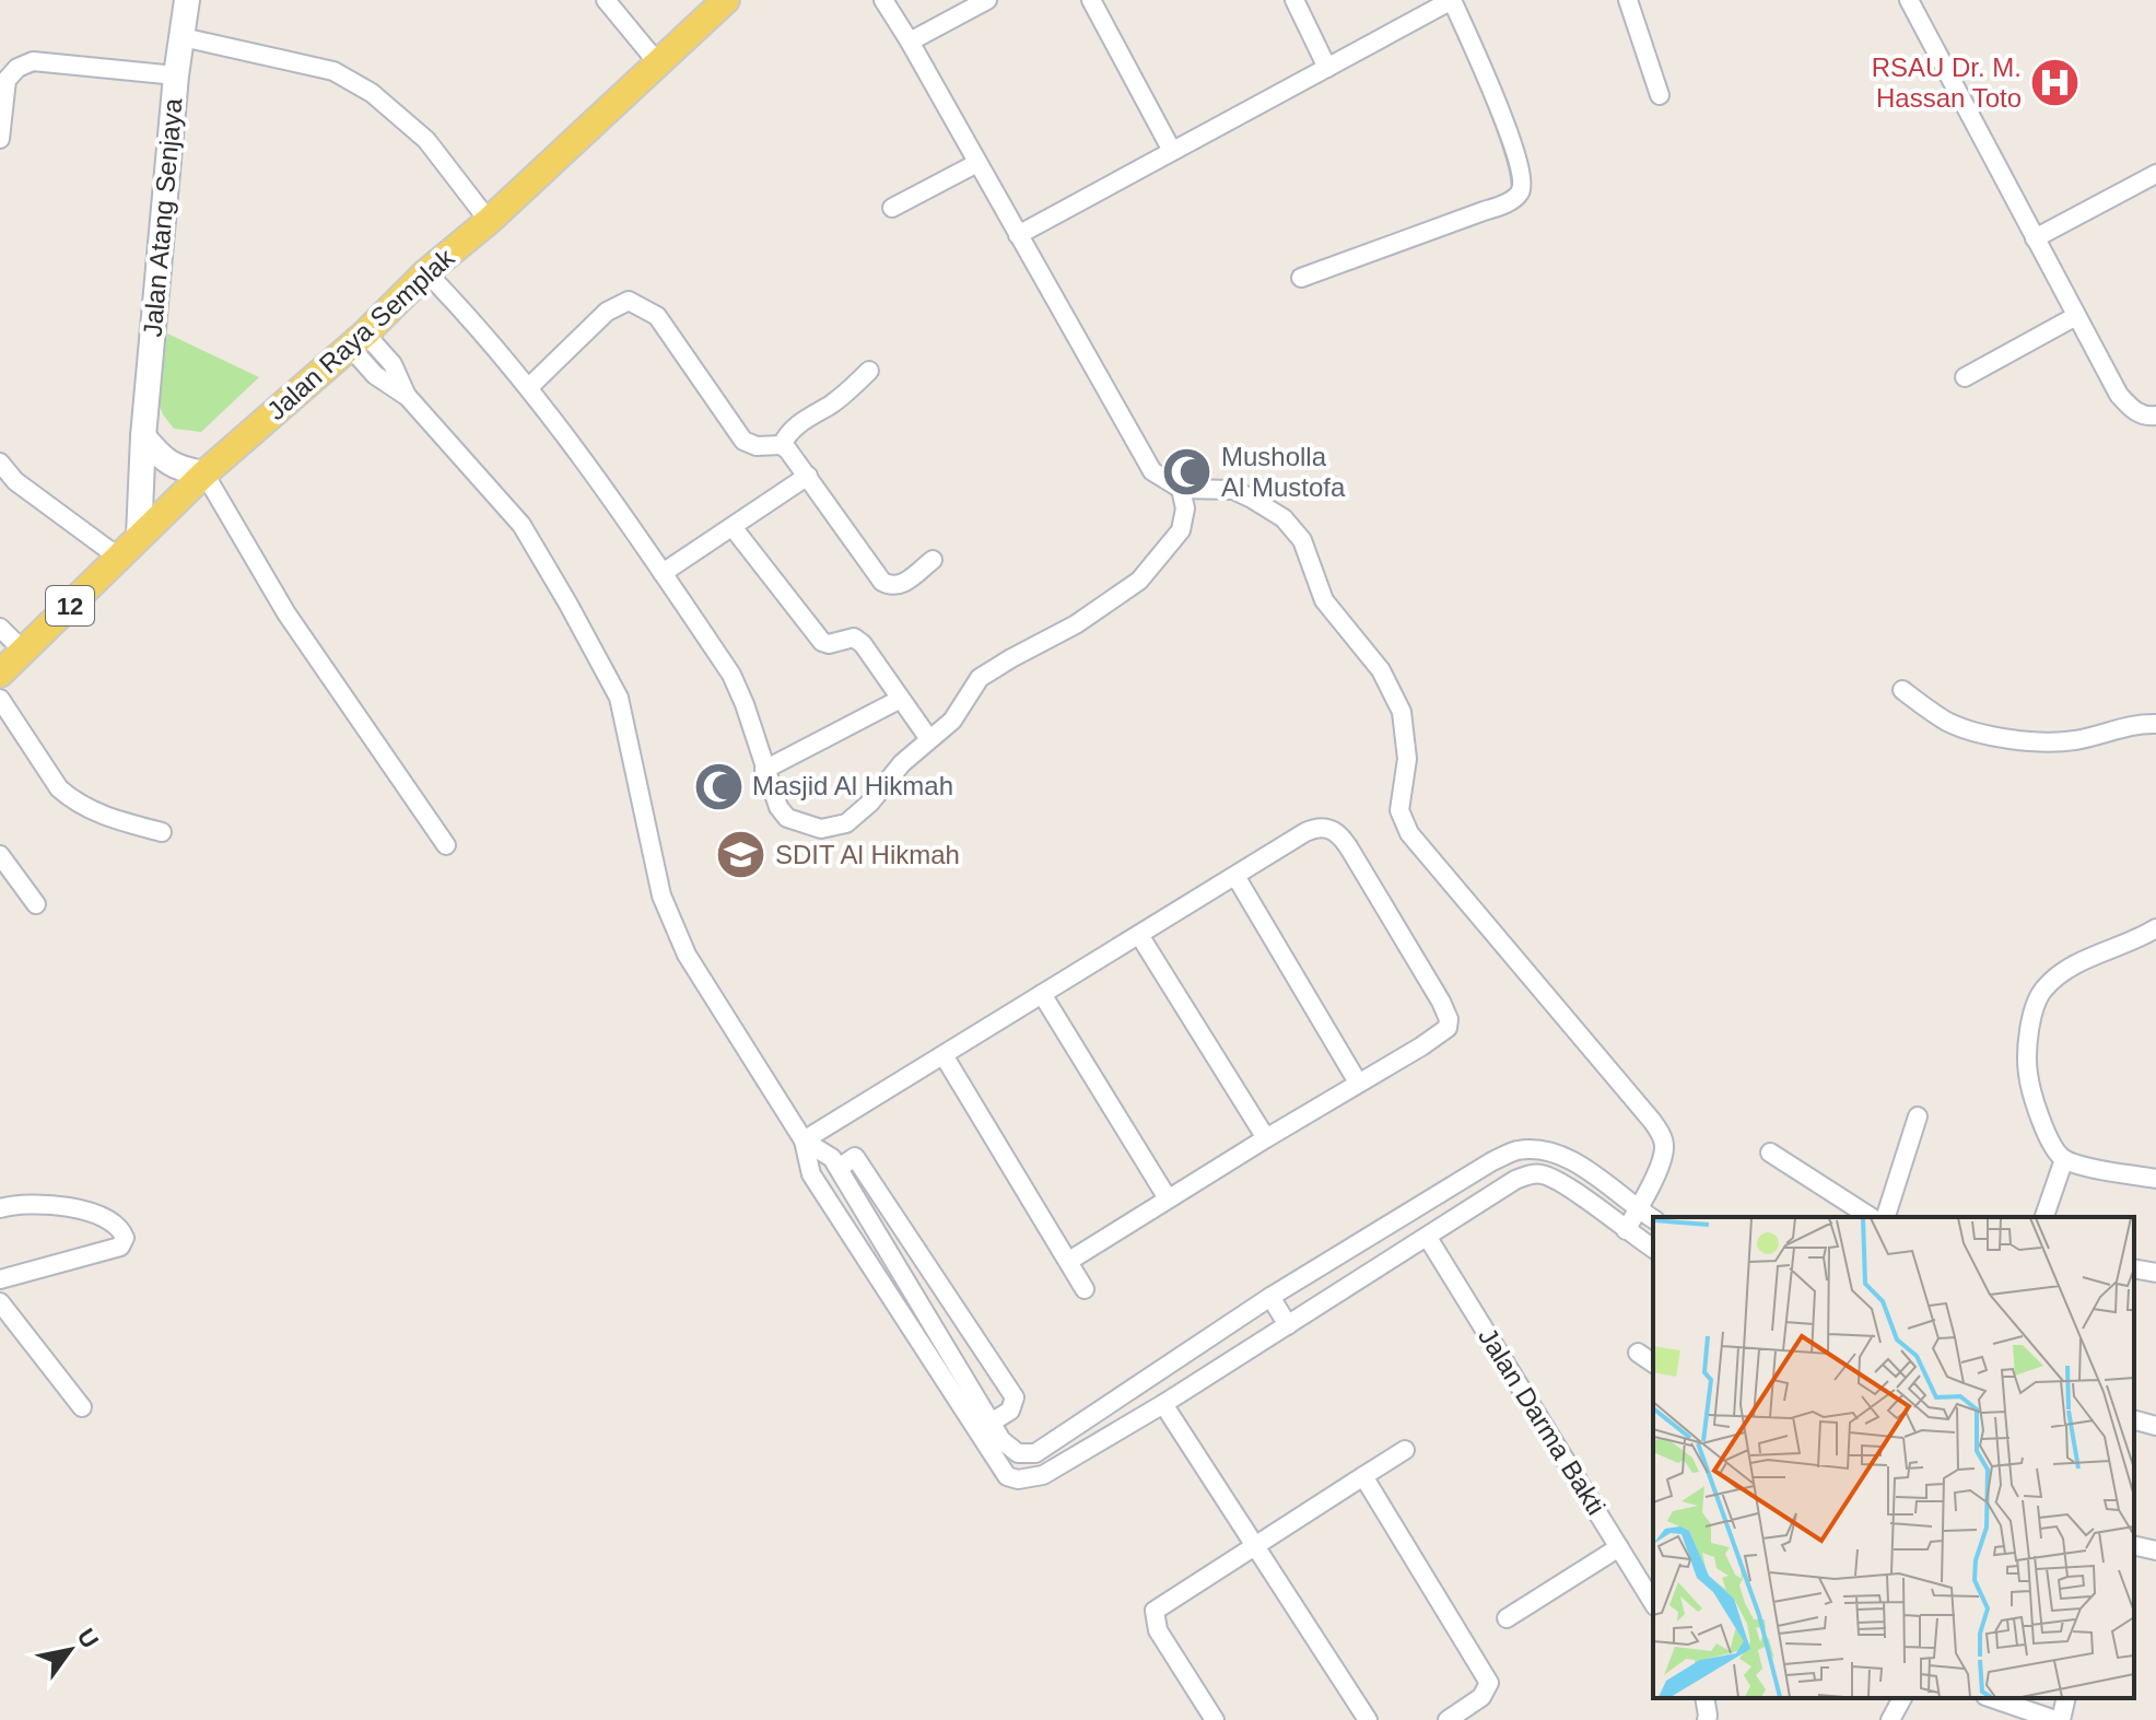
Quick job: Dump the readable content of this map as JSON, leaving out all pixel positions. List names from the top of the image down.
{
  "streets": {
    "main road": ["Jalan Atang Senjaya", "Jalan Raya Semplak", "12"],
    "street": ["Jalan Darma Bakti"]
  },
  "crossings": [
    ["Jalan Atang Senjaya", "Jalan Raya Semplak"]
  ],
  "places": {
    "hospital": ["RSAU Dr. M. Hassan Toto"],
    "mosque": ["Musholla Al Mustofa", "Masjid Al Hikmah"],
    "school or university": ["SDIT Al Hikmah"]
  },
  "north": "top right"
}
